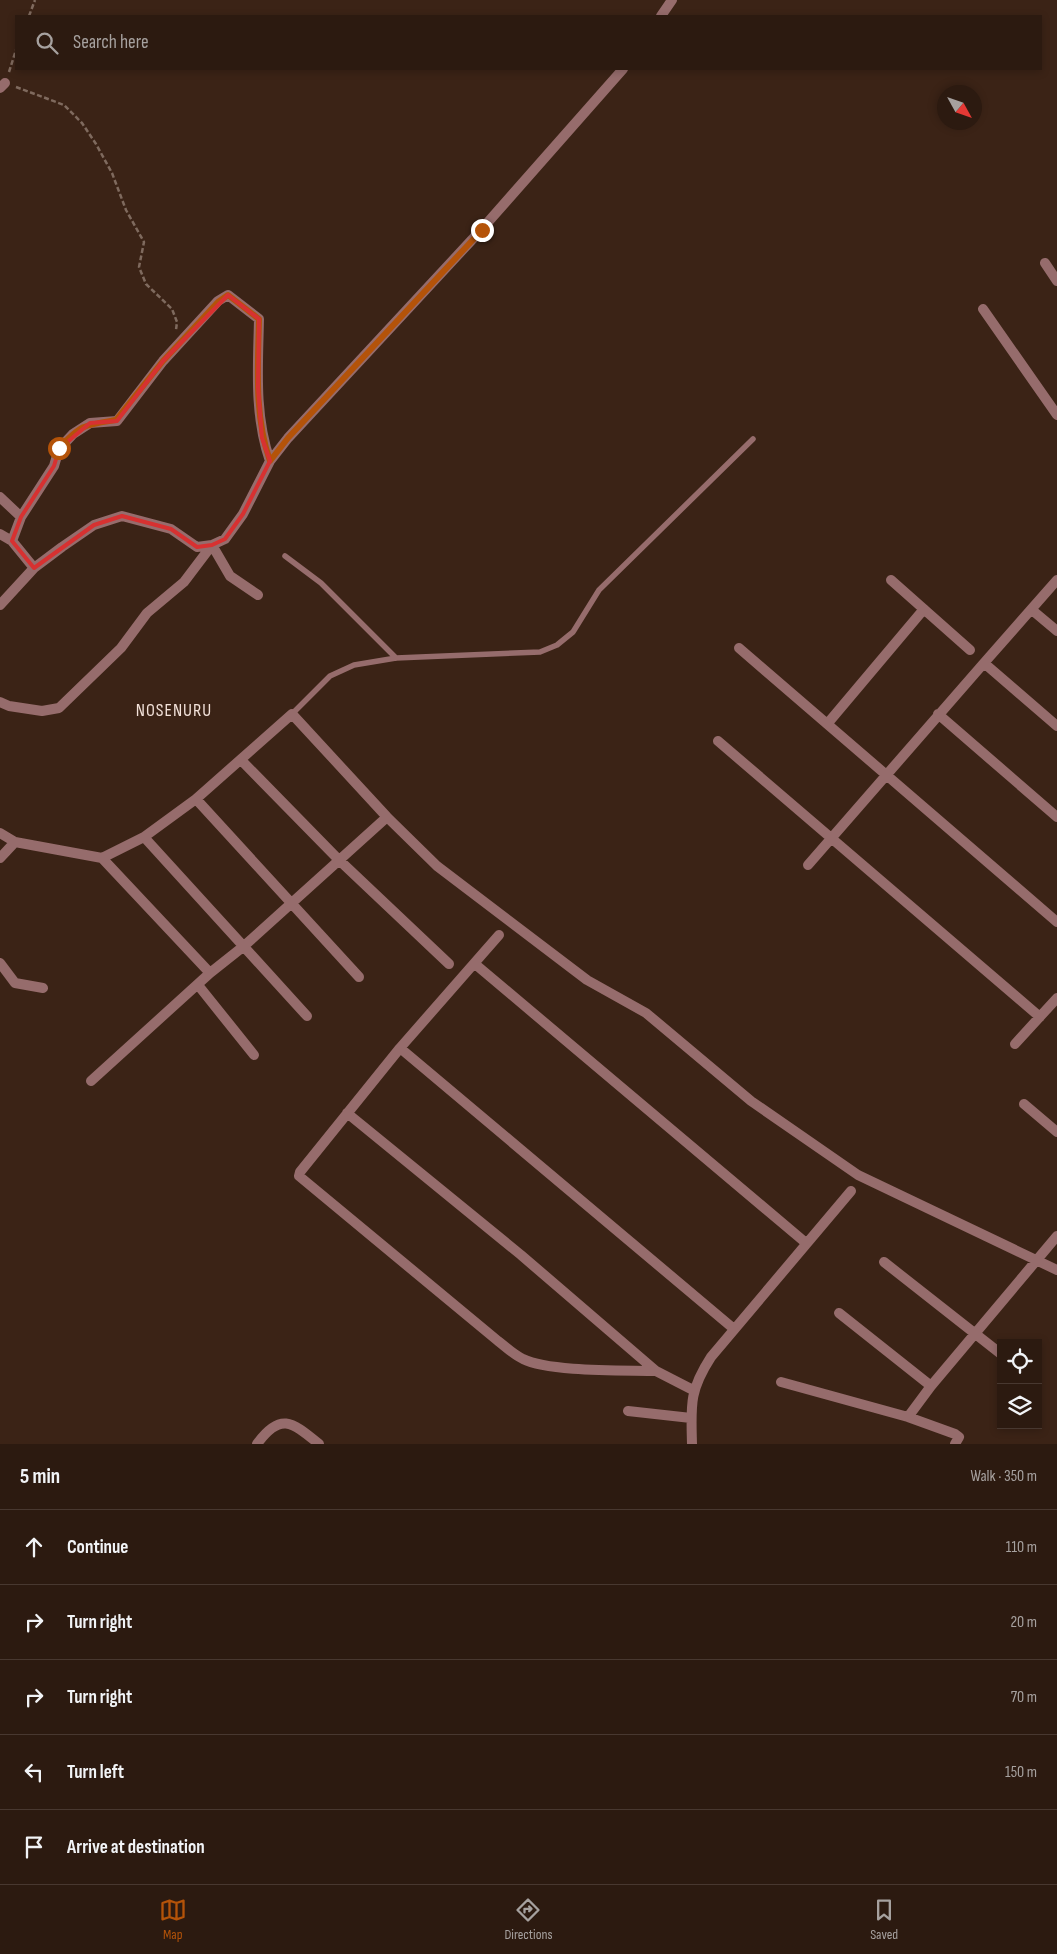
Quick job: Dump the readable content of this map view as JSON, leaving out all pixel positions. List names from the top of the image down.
{
  "districts": ["NOSENURU"],
  "north": "bottom right",
  "page": {
    "search": "Search here",
    "heading": ["5 min", "Walk · 350 m"],
    "list": [
      ["Continue", "110 m"],
      ["Turn right", "20 m"],
      ["Turn right", "70 m"],
      ["Turn left", "150 m"],
      "Arrive at destination"
    ],
    "nav": ["Map", "Directions", "Saved"]
  }
}
